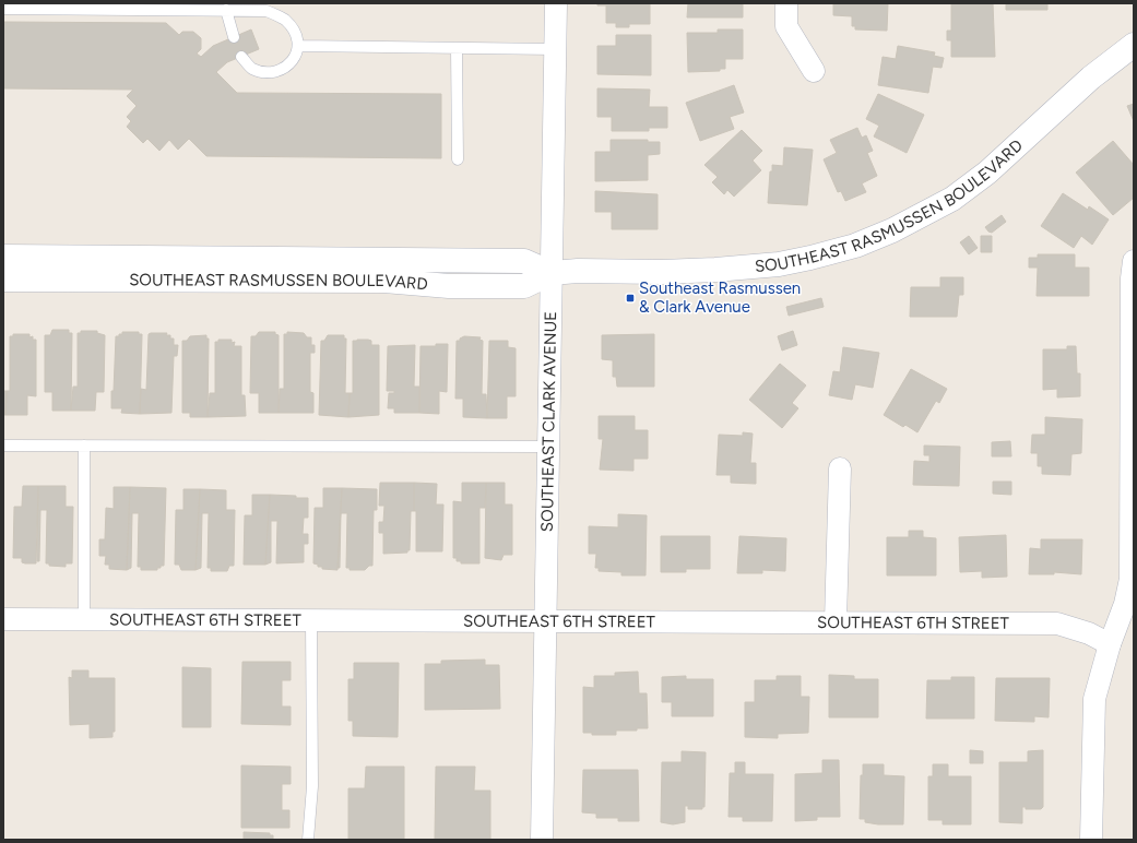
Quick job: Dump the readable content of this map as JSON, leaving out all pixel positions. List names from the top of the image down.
{
  "streets": {
    "street": ["SOUTHEAST RASMUSSEN BOULEVARD", "SOUTHEAST CLARK AVENUE", "SOUTHEAST 6TH STREET"]
  },
  "crossings": [
    ["SOUTHEAST RASMUSSEN BOULEVARD", "SOUTHEAST CLARK AVENUE"],
    ["SOUTHEAST CLARK AVENUE", "SOUTHEAST 6TH STREET"]
  ],
  "places": {
    "transit": ["Southeast Rasmussen & Clark Avenue"]
  }
}
